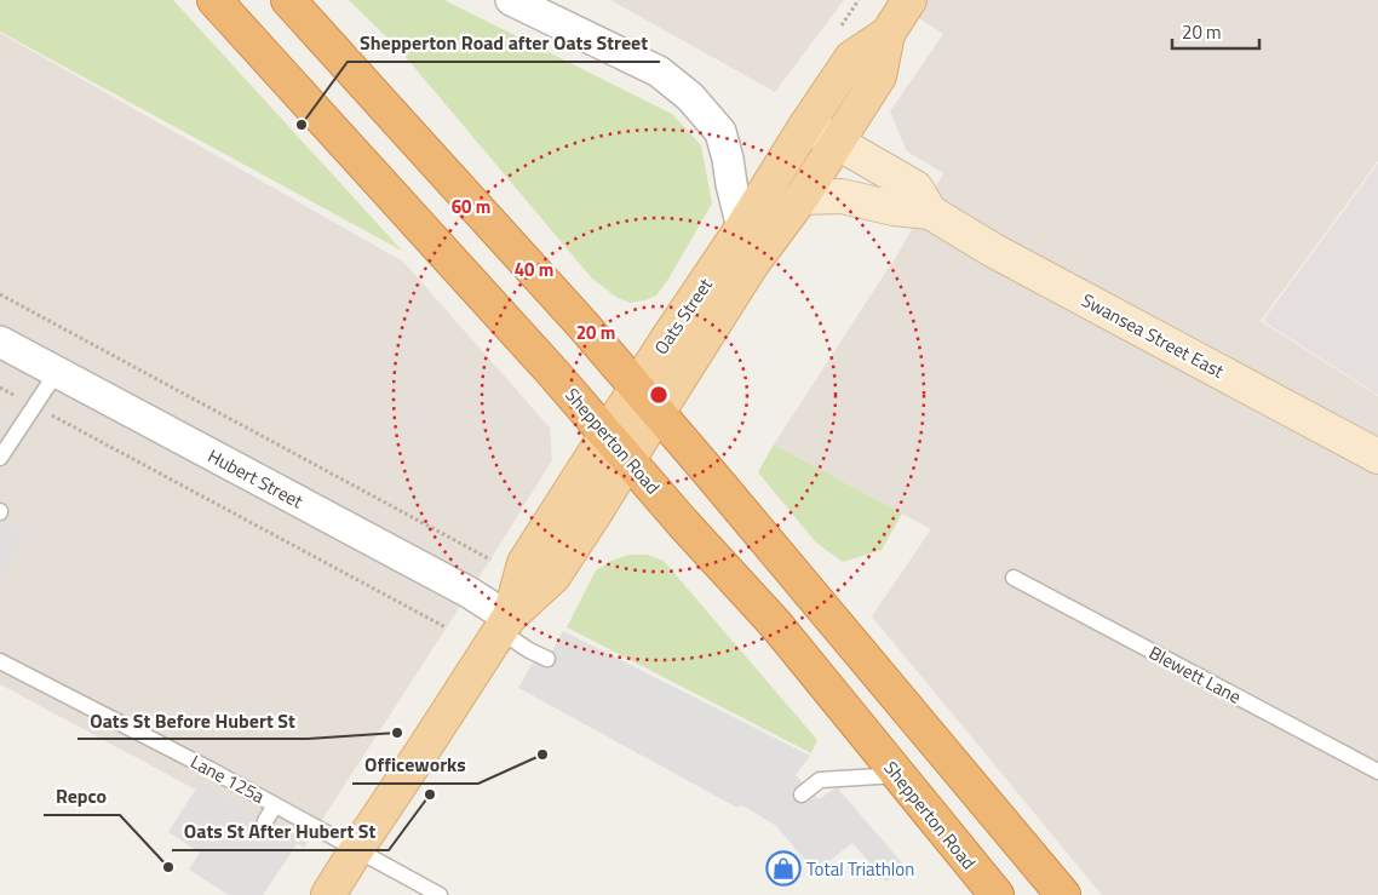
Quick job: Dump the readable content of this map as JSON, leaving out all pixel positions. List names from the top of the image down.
{
  "streets": {
    "highway": ["Shepperton Road"],
    "main road": ["Oats Street"],
    "street": ["Swansea Street East", "Hubert Street"],
    "lane": ["Blewett Lane", "Lane 125a"]
  },
  "crossings": [
    ["Oats Street", "Swansea Street East"],
    ["Oats Street", "Shepperton Road"],
    ["Oats Street", "Hubert Street"],
    ["Oats Street", "Lane 125a"]
  ],
  "places": {
    "other": [
      "Shepperton Road after Oats Street",
      "Oats St Before Hubert St",
      "Officeworks",
      "Oats St After Hubert St",
      "Repco"
    ],
    "shop": ["Total Triathlon"]
  },
  "scale_bar": "20 m",
  "rings": ["60 m", "40 m", "20 m"]
}
